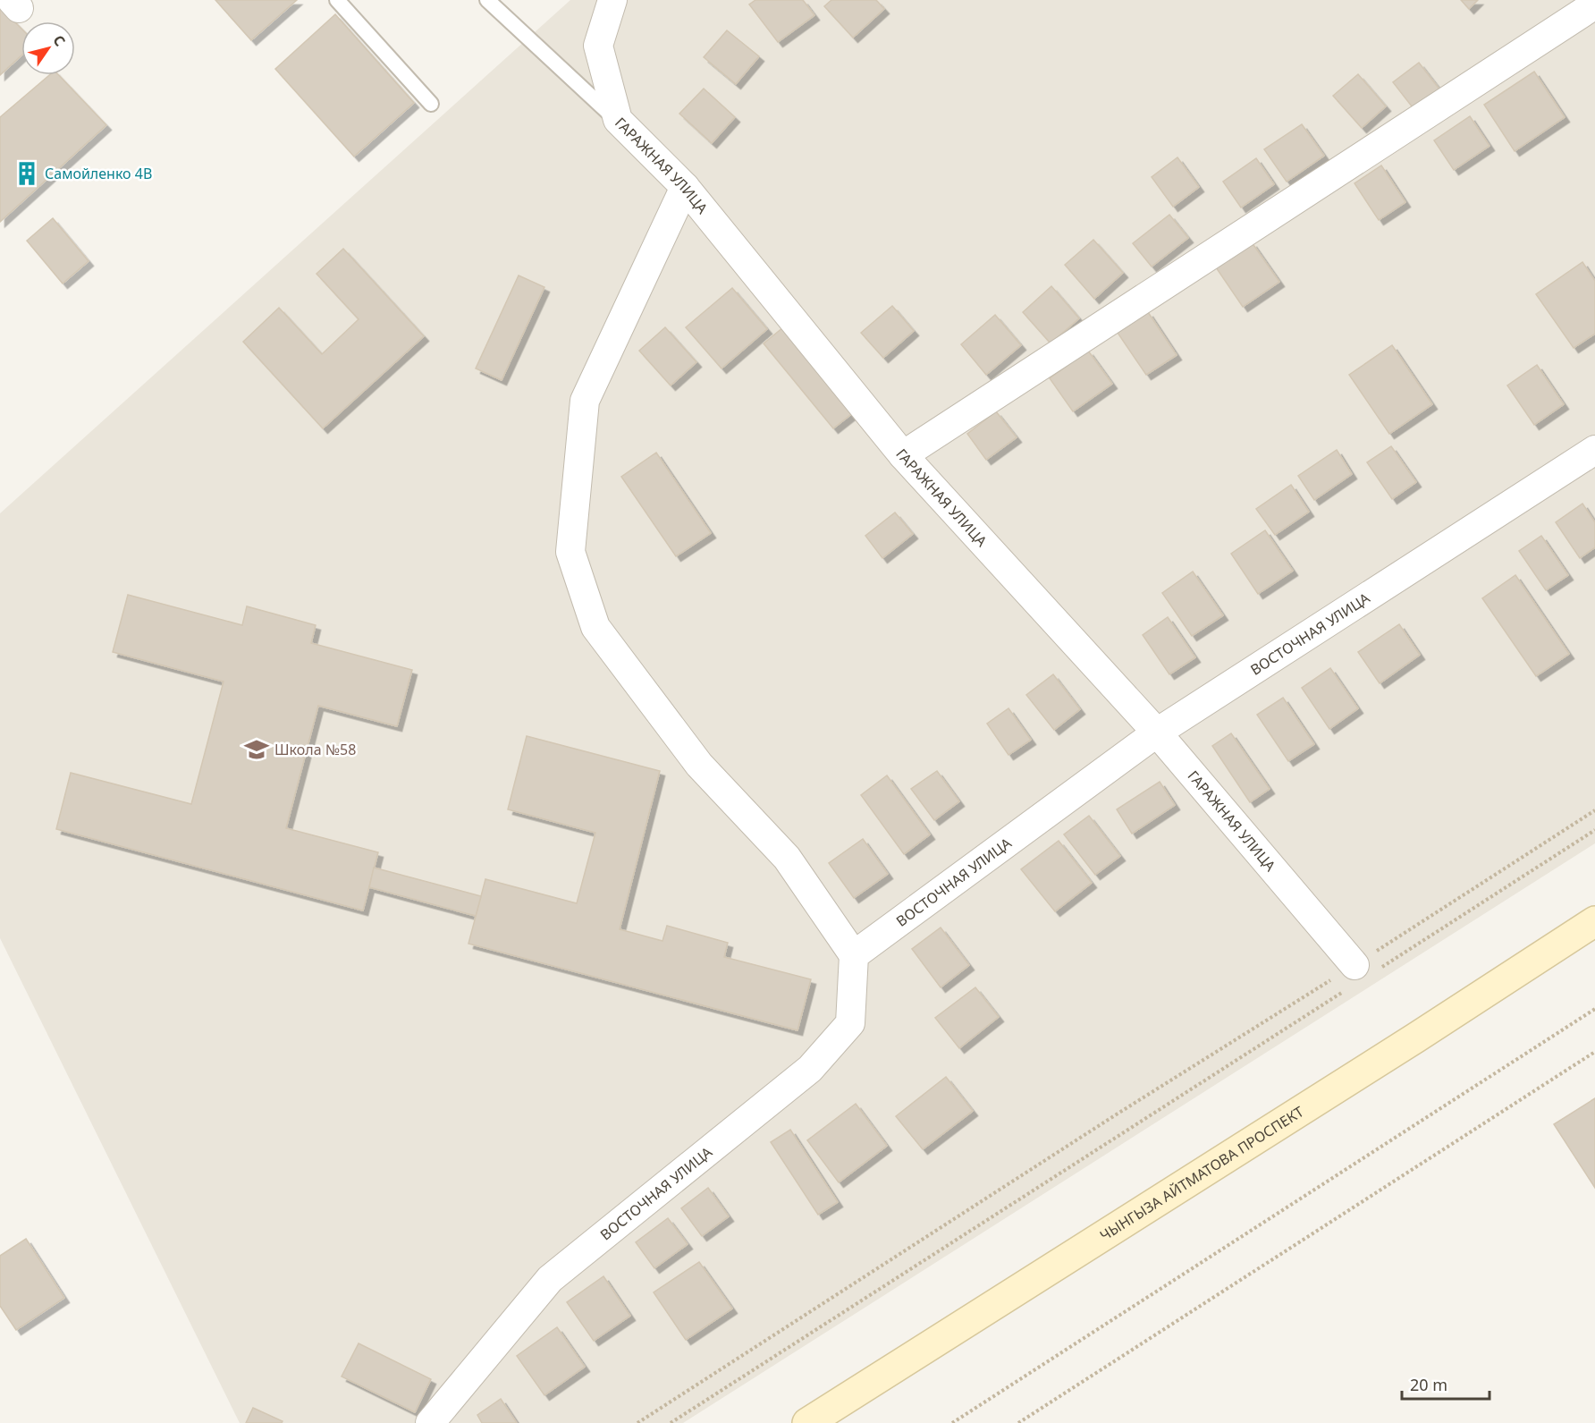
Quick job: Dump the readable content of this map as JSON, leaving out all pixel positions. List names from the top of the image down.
{
  "streets": {
    "main road": ["ЧЫНГЫЗА АЙТМАТОВА ПРОСПЕКТ"],
    "street": ["ГАРАЖНАЯ УЛИЦА", "ВОСТОЧНАЯ УЛИЦА"]
  },
  "crossings": [
    ["ГАРАЖНАЯ УЛИЦА", "ВОСТОЧНАЯ УЛИЦА"]
  ],
  "places": {
    "building": ["Самойленко 4В"],
    "school or university": ["Школа №58"]
  },
  "scale_bar": "20 m",
  "north": "top right"
}
